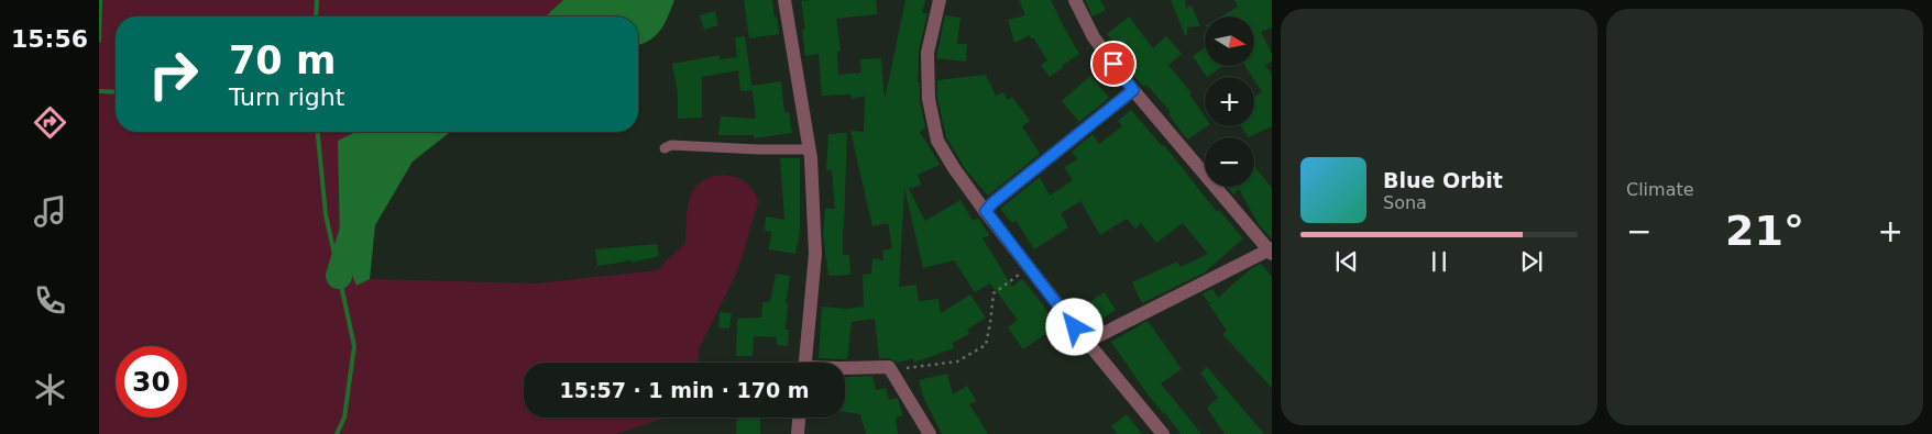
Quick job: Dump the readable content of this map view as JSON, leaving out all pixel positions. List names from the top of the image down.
{
  "north": "right",
  "page": {
    "tabs": "15:56",
    "tile": "Climate",
    "map_buttons": ["+", "−"],
    "turn": ["70 m", "Turn right"],
    "song": ["Blue Orbit", "Sona"],
    "heat": ["−", "21°", "+"],
    "limit": "30",
    "trip": "15:57 · 1 min · 170 m"
  }
}
